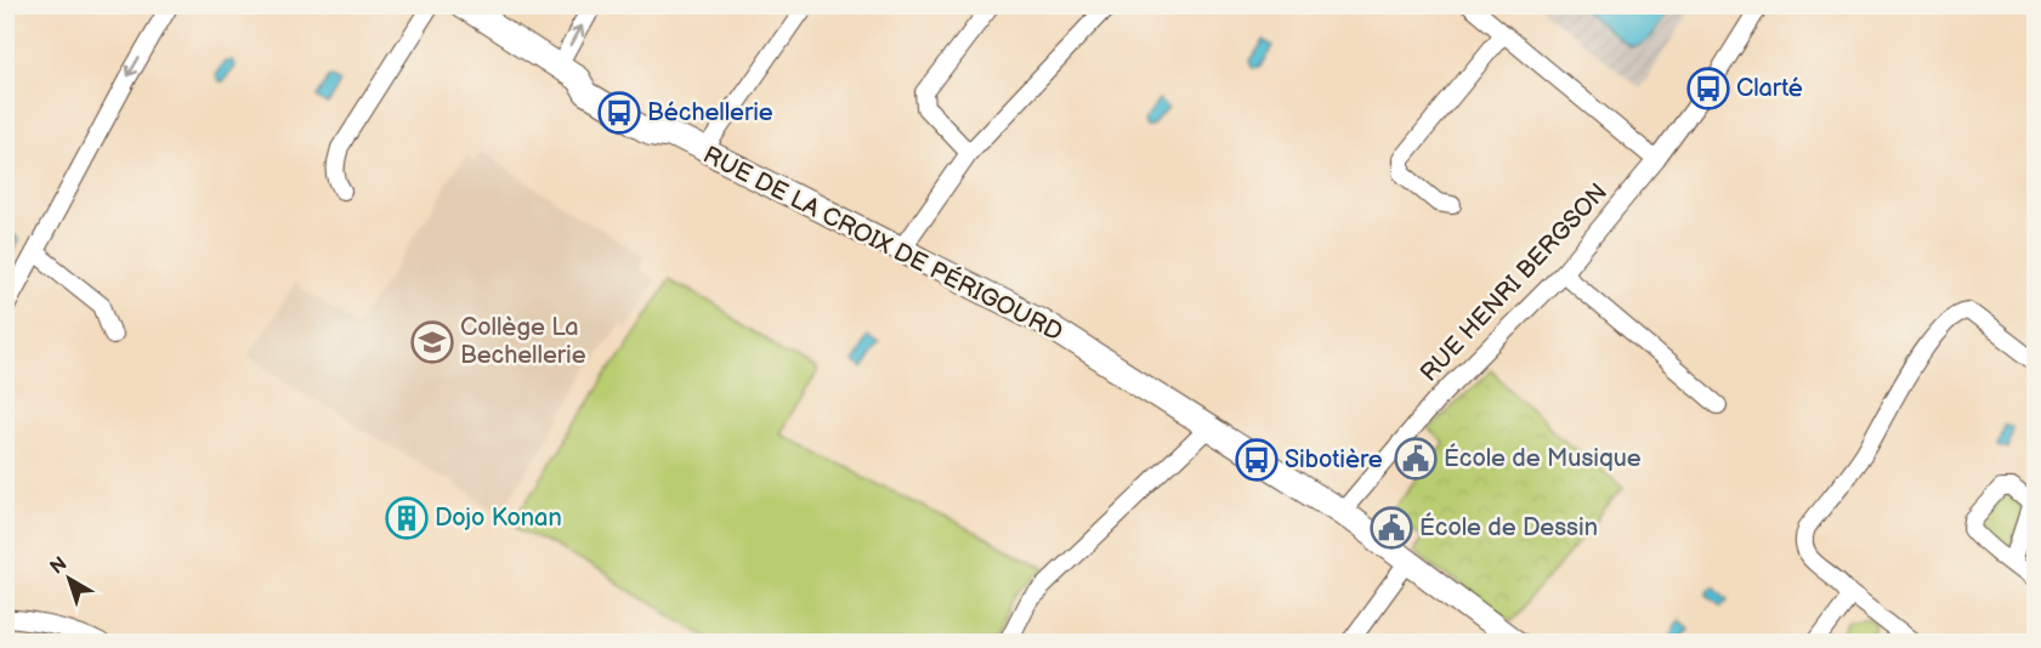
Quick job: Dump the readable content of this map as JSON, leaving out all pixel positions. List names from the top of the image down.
{
  "streets": {
    "street": ["RUE DE LA CROIX DE PÉRIGOURD", "RUE HENRI BERGSON"]
  },
  "crossings": [
    ["RUE DE LA CROIX DE PÉRIGOURD", "RUE HENRI BERGSON"]
  ],
  "places": {
    "bus stop": ["Clarté", "Béchellerie", "Sibotière"],
    "school or university": ["Collège La Bechellerie"],
    "public building": ["École de Musique", "École de Dessin"],
    "building": ["Dojo Konan"]
  },
  "north": "top left"
}
